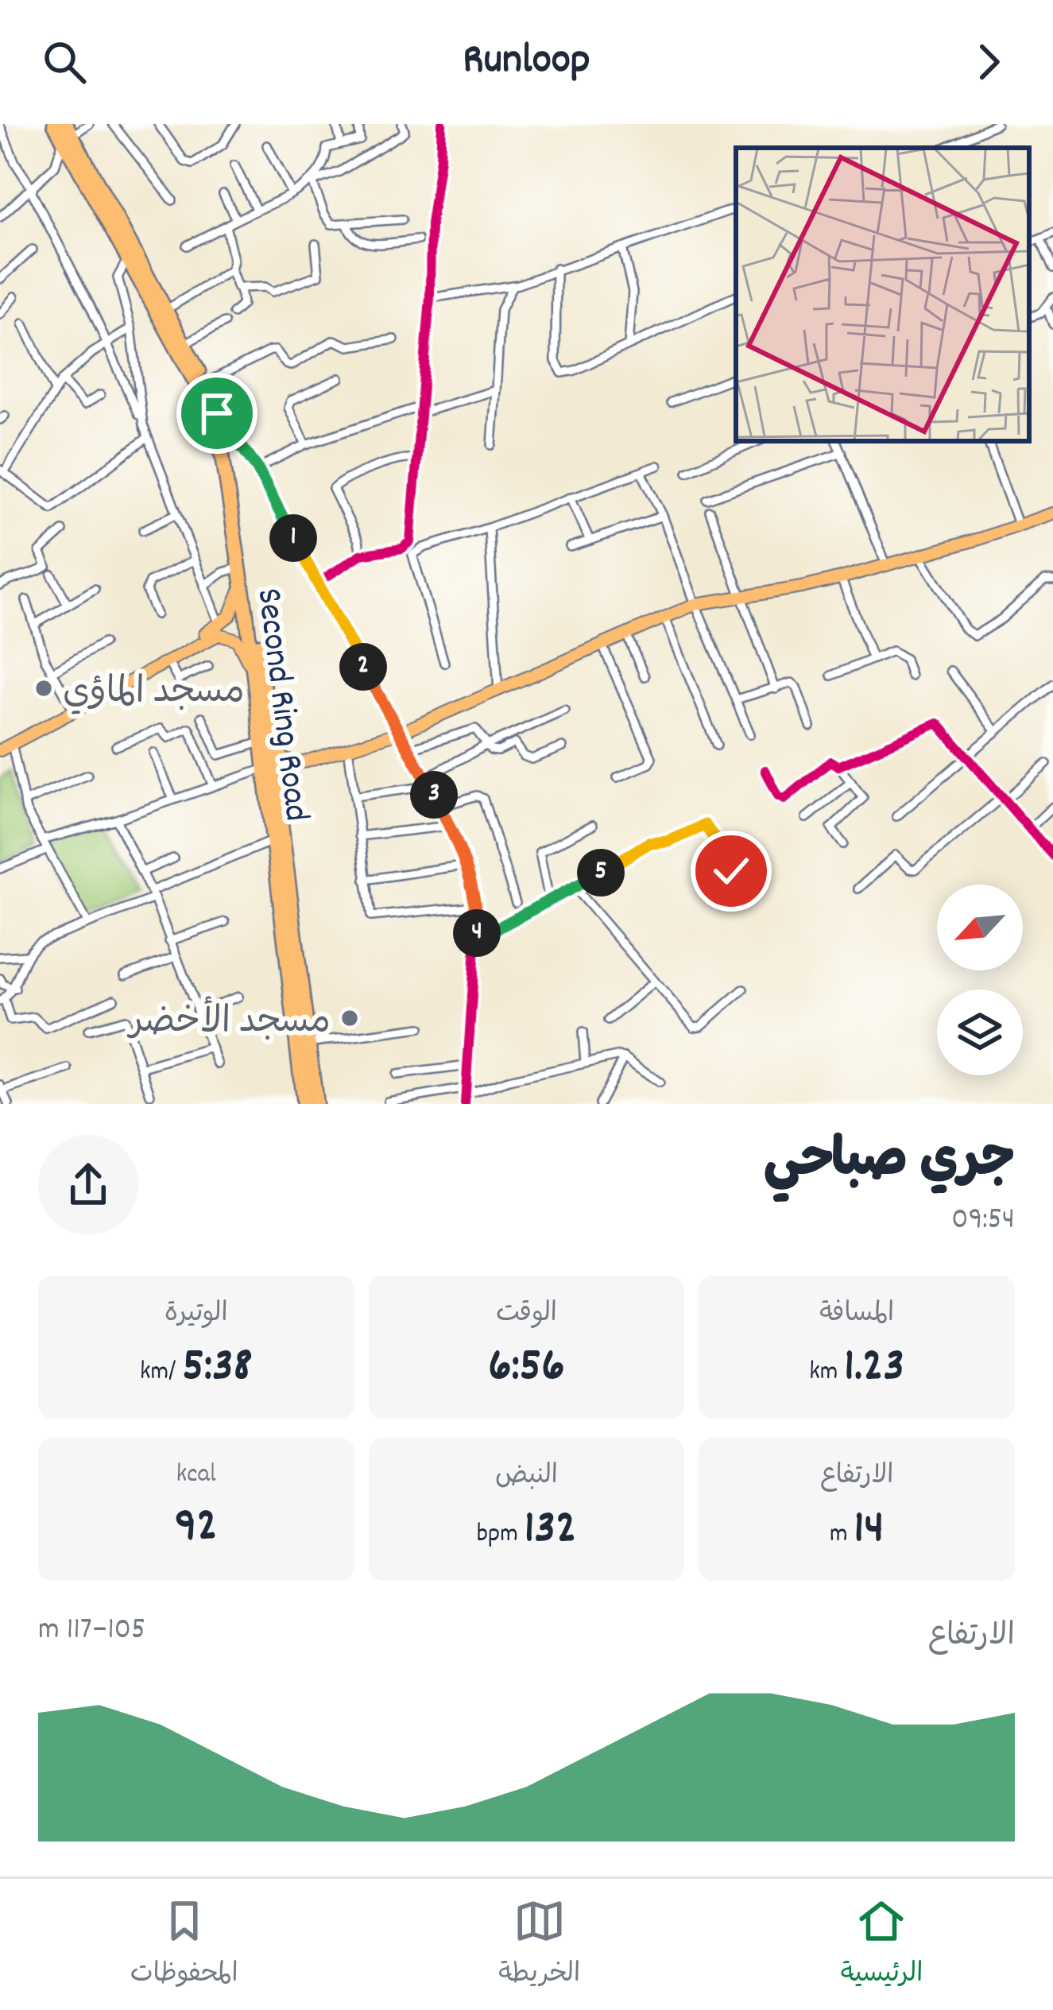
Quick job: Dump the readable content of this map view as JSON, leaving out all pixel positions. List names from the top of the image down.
{
  "streets": {
    "highway": ["Second Ring Road"]
  },
  "places": ["مسجد الماؤي", "مسجد الأخضر"],
  "north": "bottom left",
  "page": {
    "header": "Runloop",
    "pins": [
      "1",
      "2",
      "3",
      "5",
      "4"
    ],
    "heading": ["جري صباحي", "09:54"],
    "stats": [
      ["المسافة", "1.23 km"],
      ["الوقت", "6:56"],
      ["الوتيرة", "5:38 /km"],
      ["الارتفاع", "14 m"],
      ["النبض", "132 bpm"],
      ["kcal", "92"]
    ],
    "chart": ["الارتفاع", "105–117 m"],
    "tabs": ["الرئيسية", "الخريطة", "المحفوظات"]
  }
}
